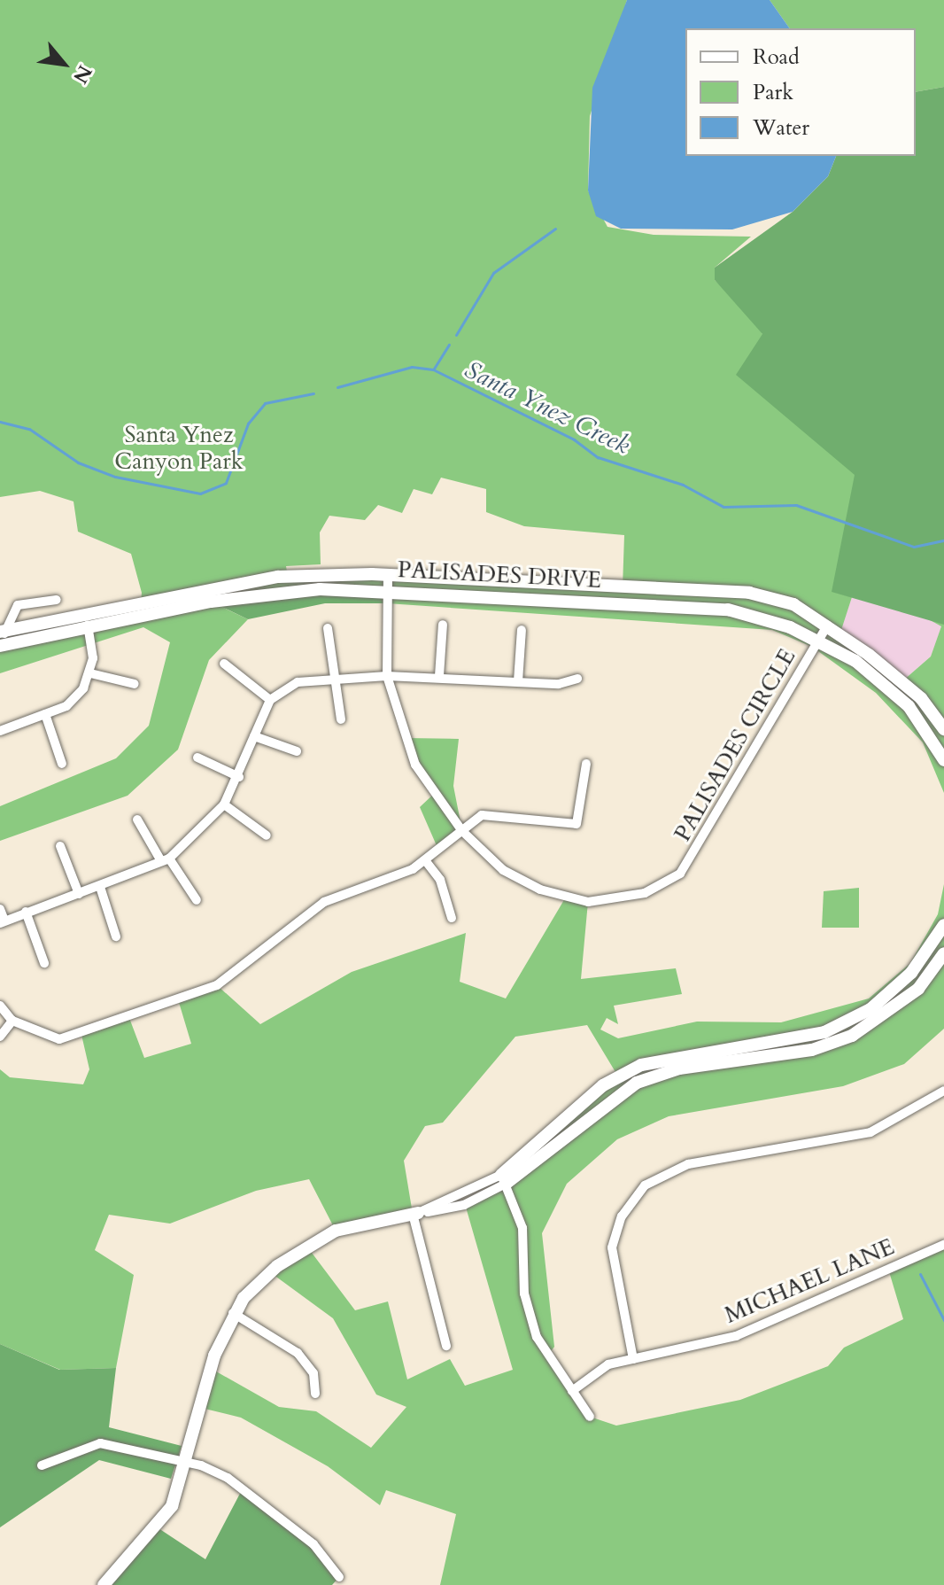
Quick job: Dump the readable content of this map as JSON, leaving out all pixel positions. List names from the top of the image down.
{
  "streets": {
    "street": ["PALISADES DRIVE", "PALISADES CIRCLE", "MICHAEL LANE"]
  },
  "crossings": [
    ["PALISADES DRIVE", "PALISADES CIRCLE"]
  ],
  "water": ["Santa Ynez Creek"],
  "parks": ["Santa Ynez Canyon Park"],
  "legend": ["Road", "Park", "Water"],
  "north": "bottom right"
}
